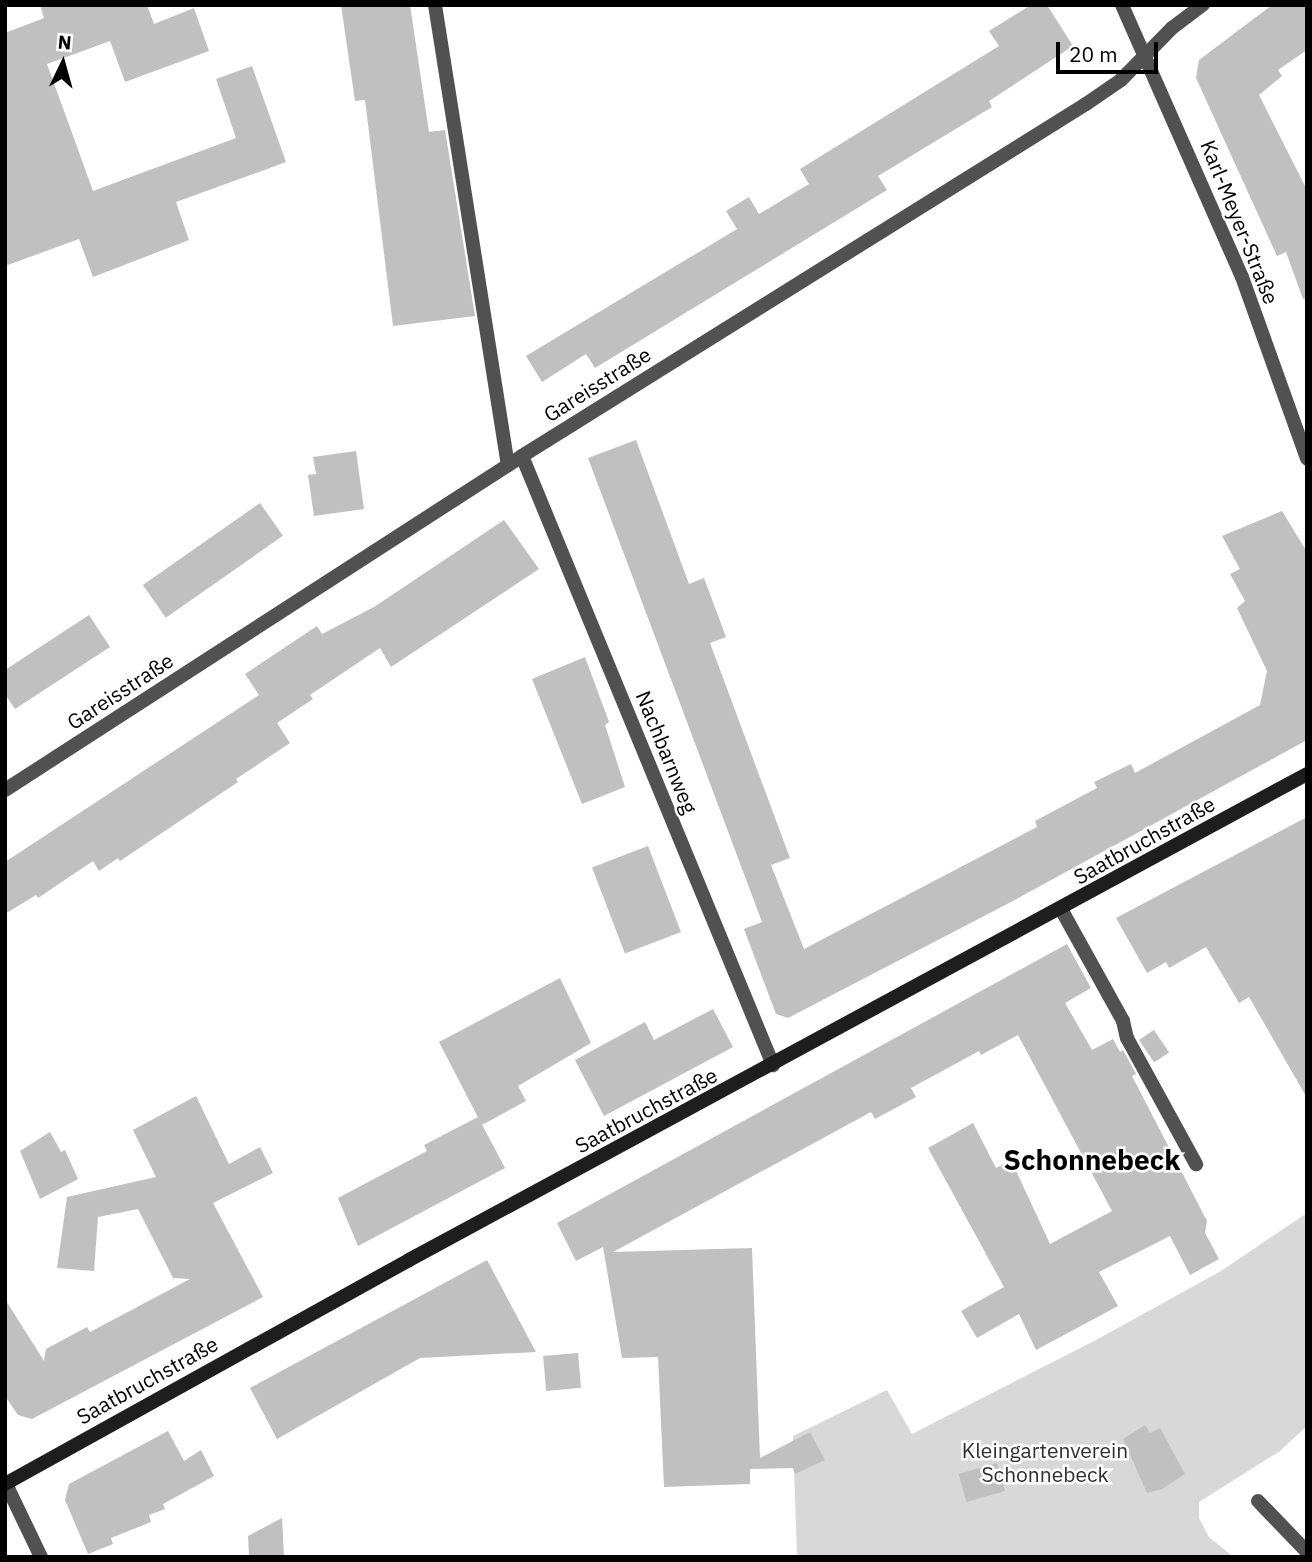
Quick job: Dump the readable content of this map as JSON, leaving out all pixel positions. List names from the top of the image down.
{
  "streets": {
    "main road": ["Saatbruchstraße"],
    "street": ["Karl-Meyer-Straße", "Gareisstraße", "Nachbarnweg"]
  },
  "crossings": [
    ["Karl-Meyer-Straße", "Gareisstraße"],
    ["Gareisstraße", "Nachbarnweg"],
    ["Nachbarnweg", "Saatbruchstraße"]
  ],
  "districts": ["Schonnebeck"],
  "parks": ["Kleingartenverein Schonnebeck"],
  "scale_bar": "20 m",
  "north": "top"
}
